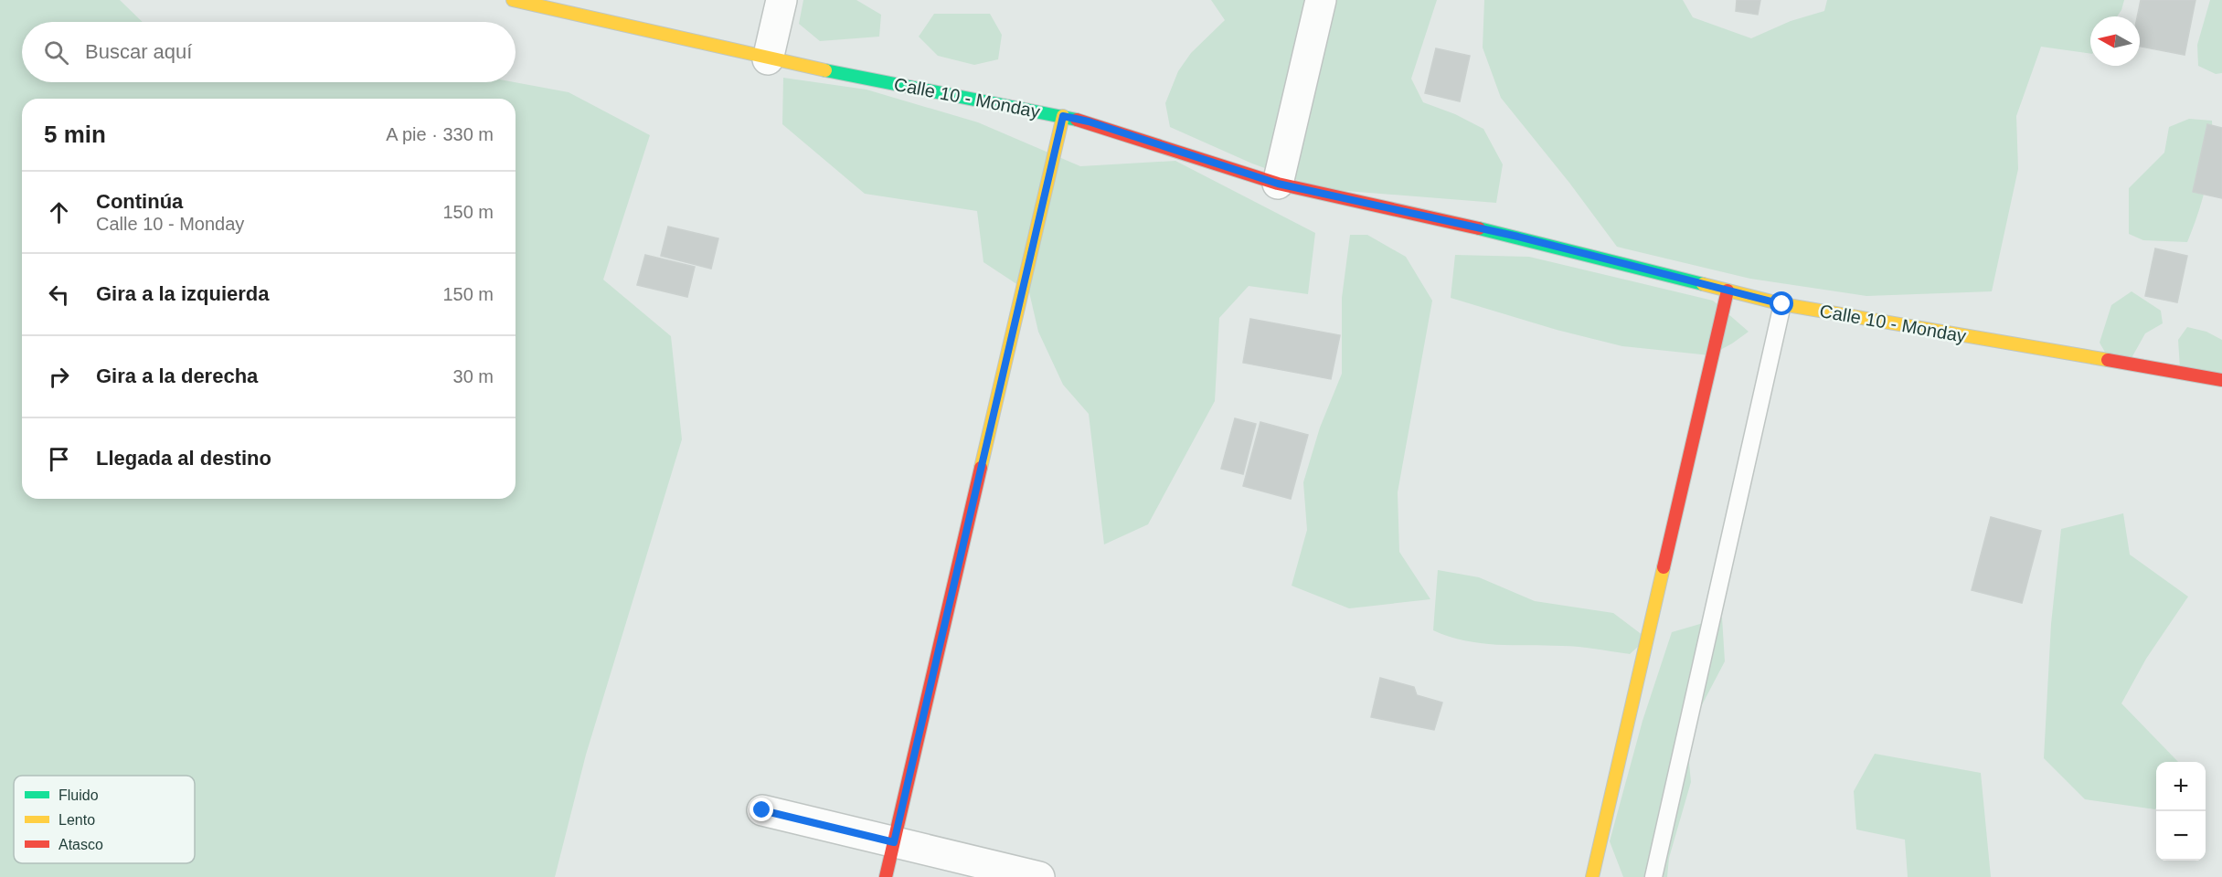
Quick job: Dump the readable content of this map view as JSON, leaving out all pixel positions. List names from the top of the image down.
{
  "streets": {
    "street": ["Calle 10 - Monday"]
  },
  "legend": ["Fluido", "Lento", "Atasco"],
  "north": "left",
  "page": {
    "search": "Buscar aquí",
    "heading": ["5 min", "A pie · 330 m"],
    "list": [
      ["Continúa", "Calle 10 - Monday", "150 m"],
      ["Gira a la izquierda", "150 m"],
      ["Gira a la derecha", "30 m"],
      "Llegada al destino"
    ],
    "map_buttons": ["+", "−"]
  }
}
